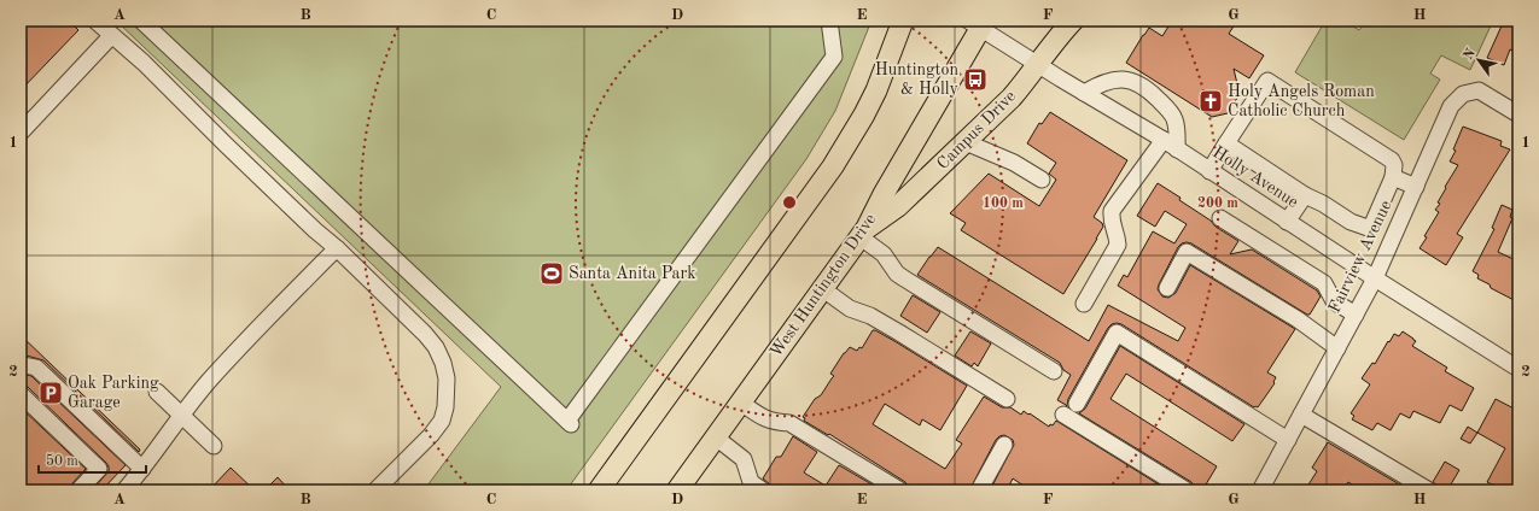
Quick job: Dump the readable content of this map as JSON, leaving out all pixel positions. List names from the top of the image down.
{
  "streets": {
    "main road": ["Campus Drive", "West Huntington Drive"],
    "street": ["Holly Avenue", "Fairview Avenue"]
  },
  "crossings": [
    ["Campus Drive", "Holly Avenue"],
    ["Campus Drive", "West Huntington Drive"],
    ["Holly Avenue", "Fairview Avenue"],
    ["Holly Avenue", "West Huntington Drive"]
  ],
  "places": {
    "bus stop": ["Huntington & Holly"],
    "church": ["Holy Angels Roman Catholic Church"],
    "sports": ["Santa Anita Park"],
    "parking": ["Oak Parking Garage"]
  },
  "scale_bar": "50 m",
  "north": "top left",
  "grid": {
    "columns": [
      "A",
      "B",
      "C",
      "D",
      "E",
      "F",
      "G",
      "H"
    ],
    "rows": ["1", "2"]
  },
  "rings": ["100 m", "200 m"]
}
